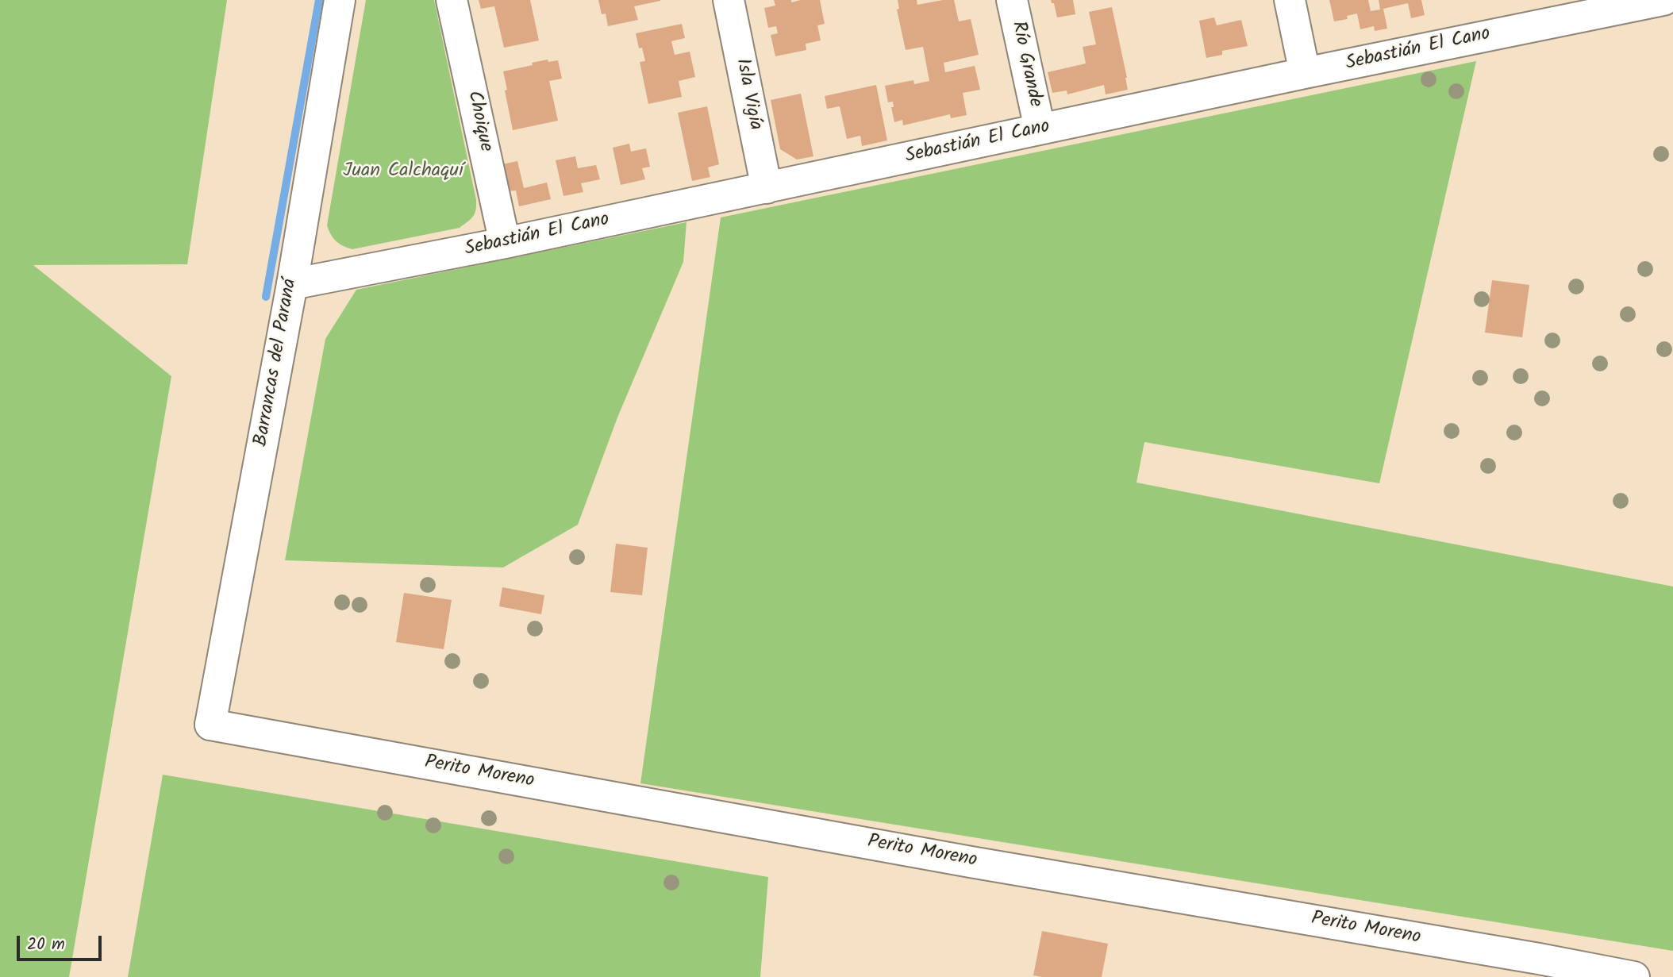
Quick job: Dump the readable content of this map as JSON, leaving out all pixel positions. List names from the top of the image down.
{
  "streets": {
    "street": [
      "Sebastián El Cano",
      "Río Grande",
      "Isla Vigía",
      "Choique",
      "Barrancas del Paraná",
      "Perito Moreno"
    ]
  },
  "crossings": [
    ["Sebastián El Cano", "Río Grande"],
    ["Sebastián El Cano", "Isla Vigía"],
    ["Sebastián El Cano", "Choique"],
    ["Sebastián El Cano", "Barrancas del Paraná"],
    ["Barrancas del Paraná", "Perito Moreno"]
  ],
  "parks": ["Juan Calchaquí"],
  "scale_bar": "20 m"
}
